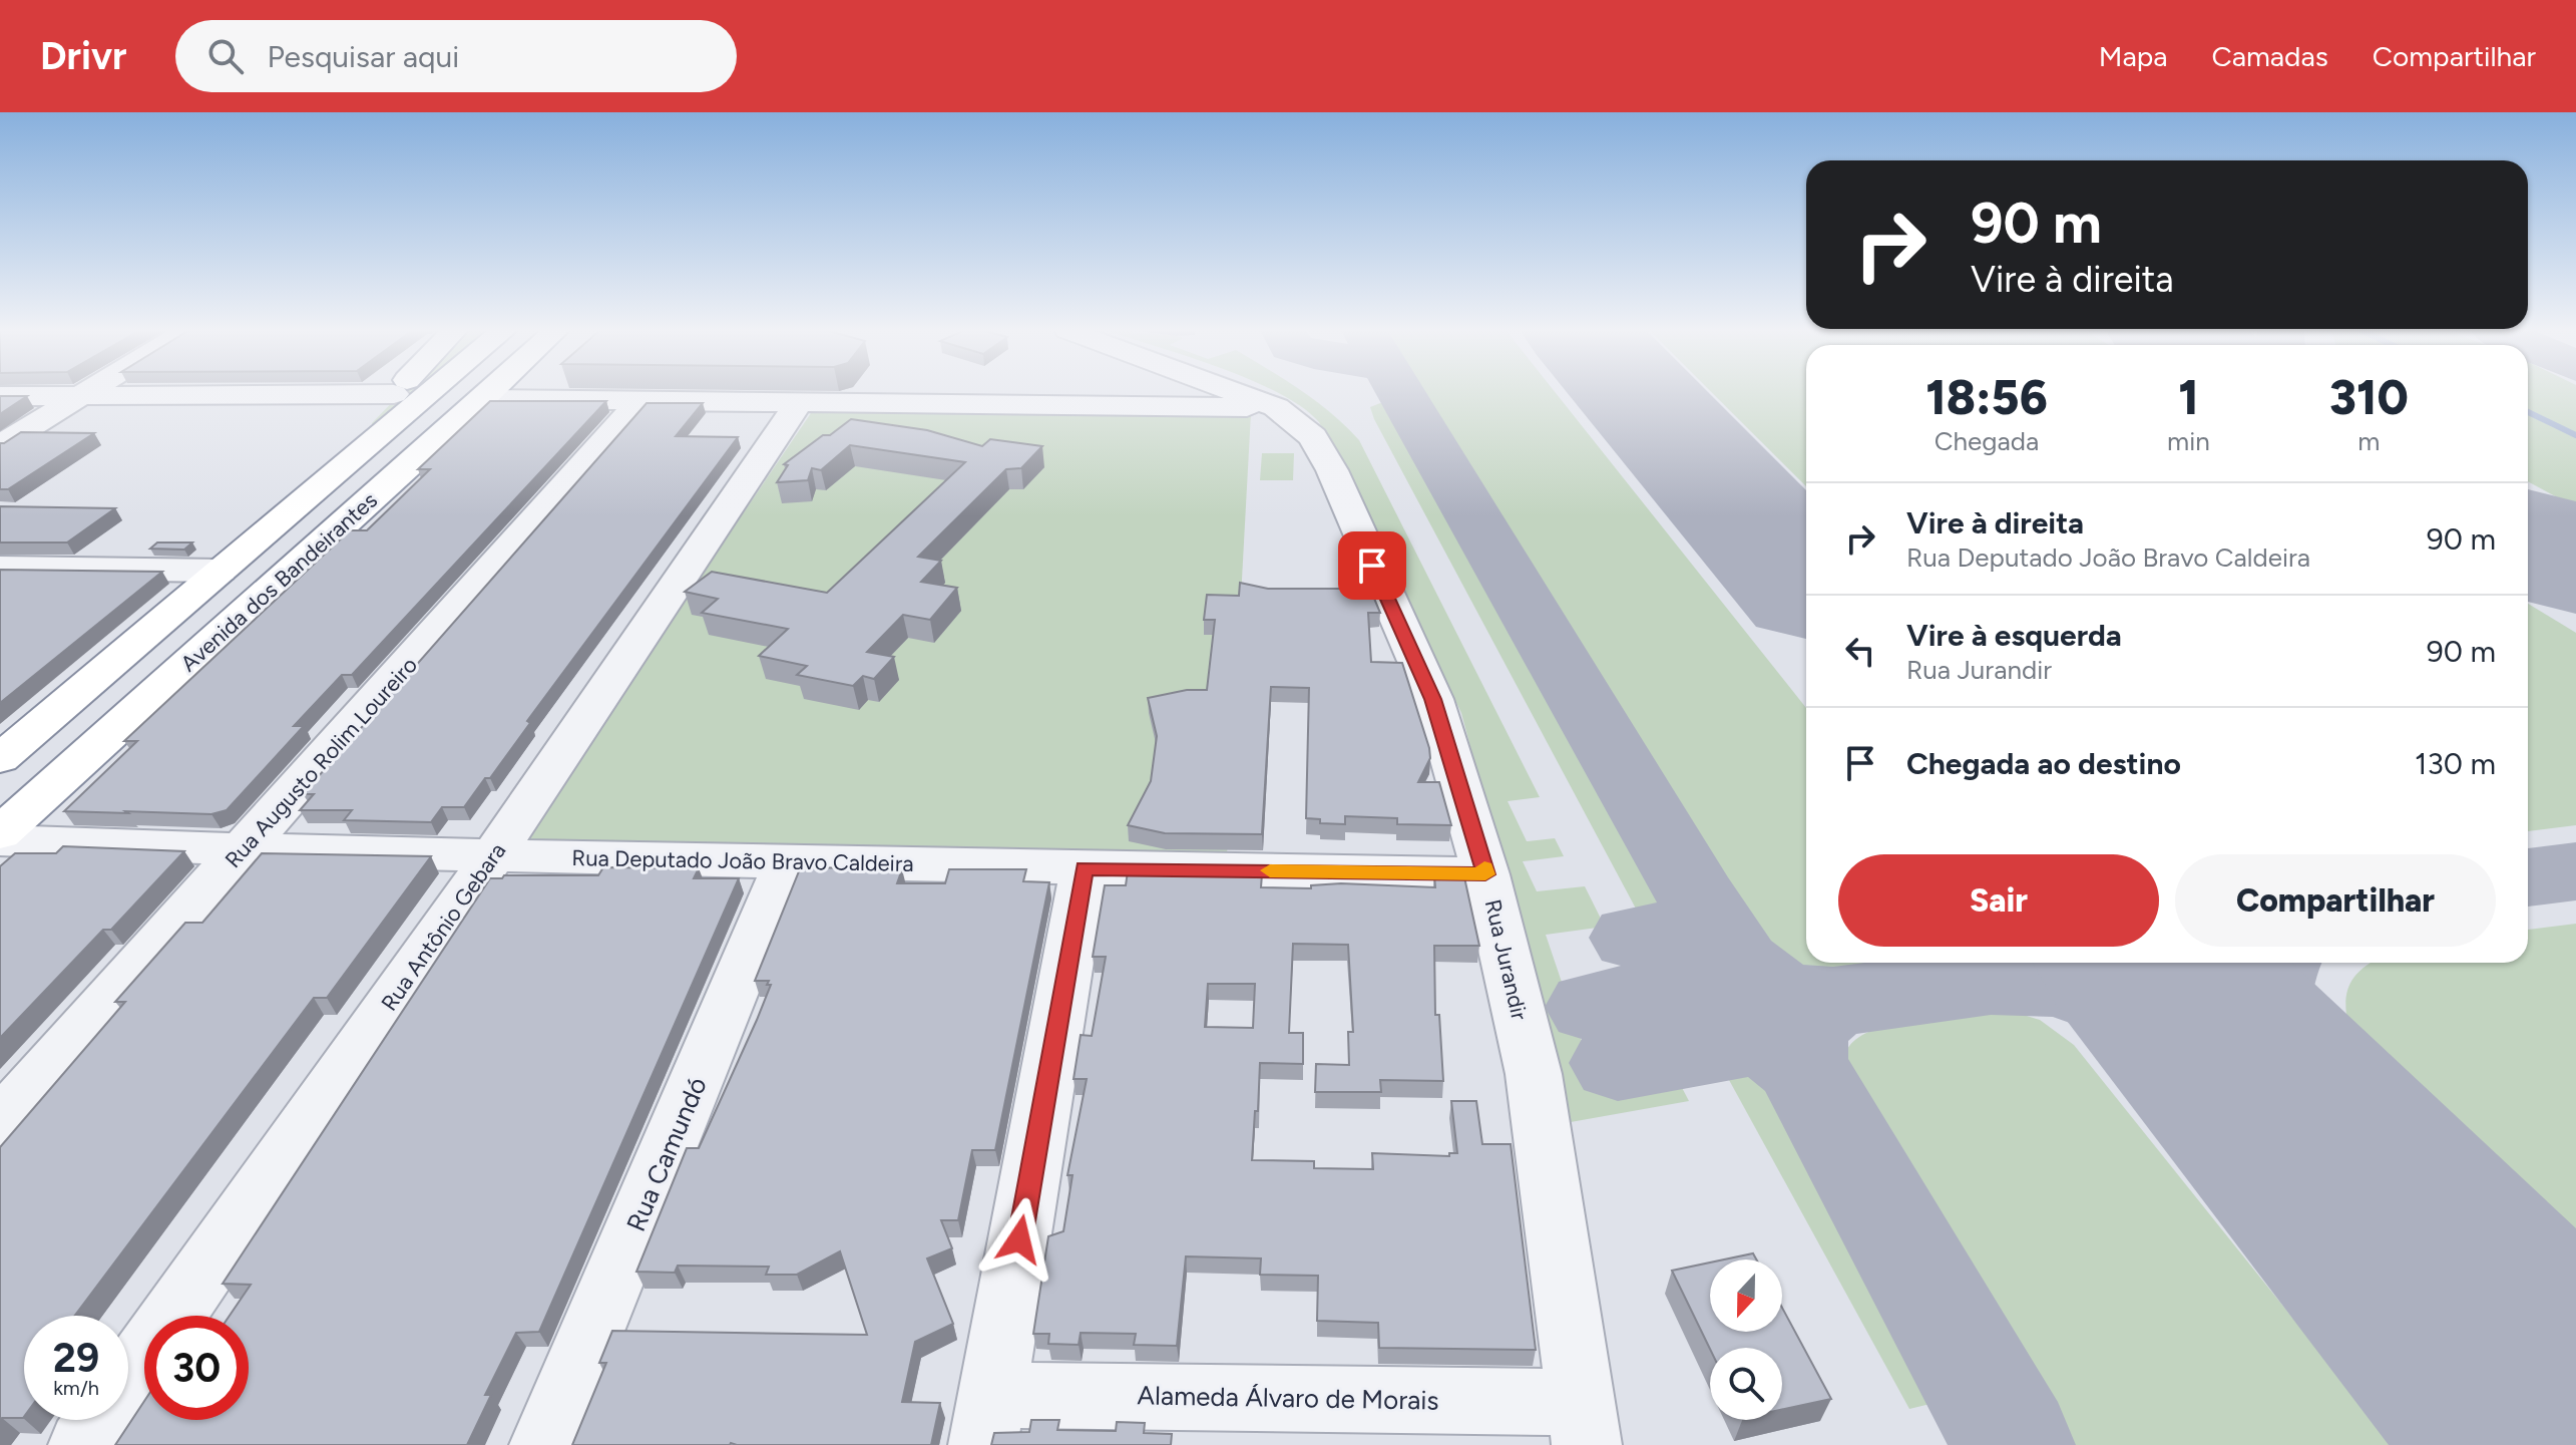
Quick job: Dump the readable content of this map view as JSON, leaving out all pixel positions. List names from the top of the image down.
{
  "streets": {
    "highway": ["Avenida dos Bandeirantes"],
    "street": [
      "Rua Augusto Rolim Loureiro",
      "Rua Deputado João Bravo Caldeira",
      "Rua Antônio Gebara",
      "Rua Jurandir",
      "Rua Camundó",
      "Alameda Álvaro de Morais"
    ]
  },
  "crossings": [
    ["Rua Augusto Rolim Loureiro", "Rua Deputado João Bravo Caldeira"],
    ["Rua Deputado João Bravo Caldeira", "Rua Antônio Gebara"],
    ["Rua Deputado João Bravo Caldeira", "Rua Jurandir"],
    ["Rua Deputado João Bravo Caldeira", "Rua Camundó"],
    ["Rua Jurandir", "Alameda Álvaro de Morais"]
  ],
  "north": "bottom",
  "page": {
    "header": "Drivr",
    "search": "Pesquisar aqui",
    "nav": ["Mapa", "Camadas", "Compartilhar"],
    "turn": ["90 m", "Vire à direita"],
    "eta": [
      "18:56",
      "Chegada",
      "1",
      "min",
      "310",
      "m"
    ],
    "list": [
      {
        "name": "Vire à direita",
        "note": "Rua Deputado João Bravo Caldeira",
        "value": "90 m"
      },
      {
        "name": "Vire à esquerda",
        "note": "Rua Jurandir",
        "value": "90 m"
      },
      {
        "name": "Chegada ao destino",
        "value": "130 m"
      }
    ],
    "buttons": ["Sair", "Compartilhar"],
    "speed": "29 km/h",
    "limit": "30"
  }
}
